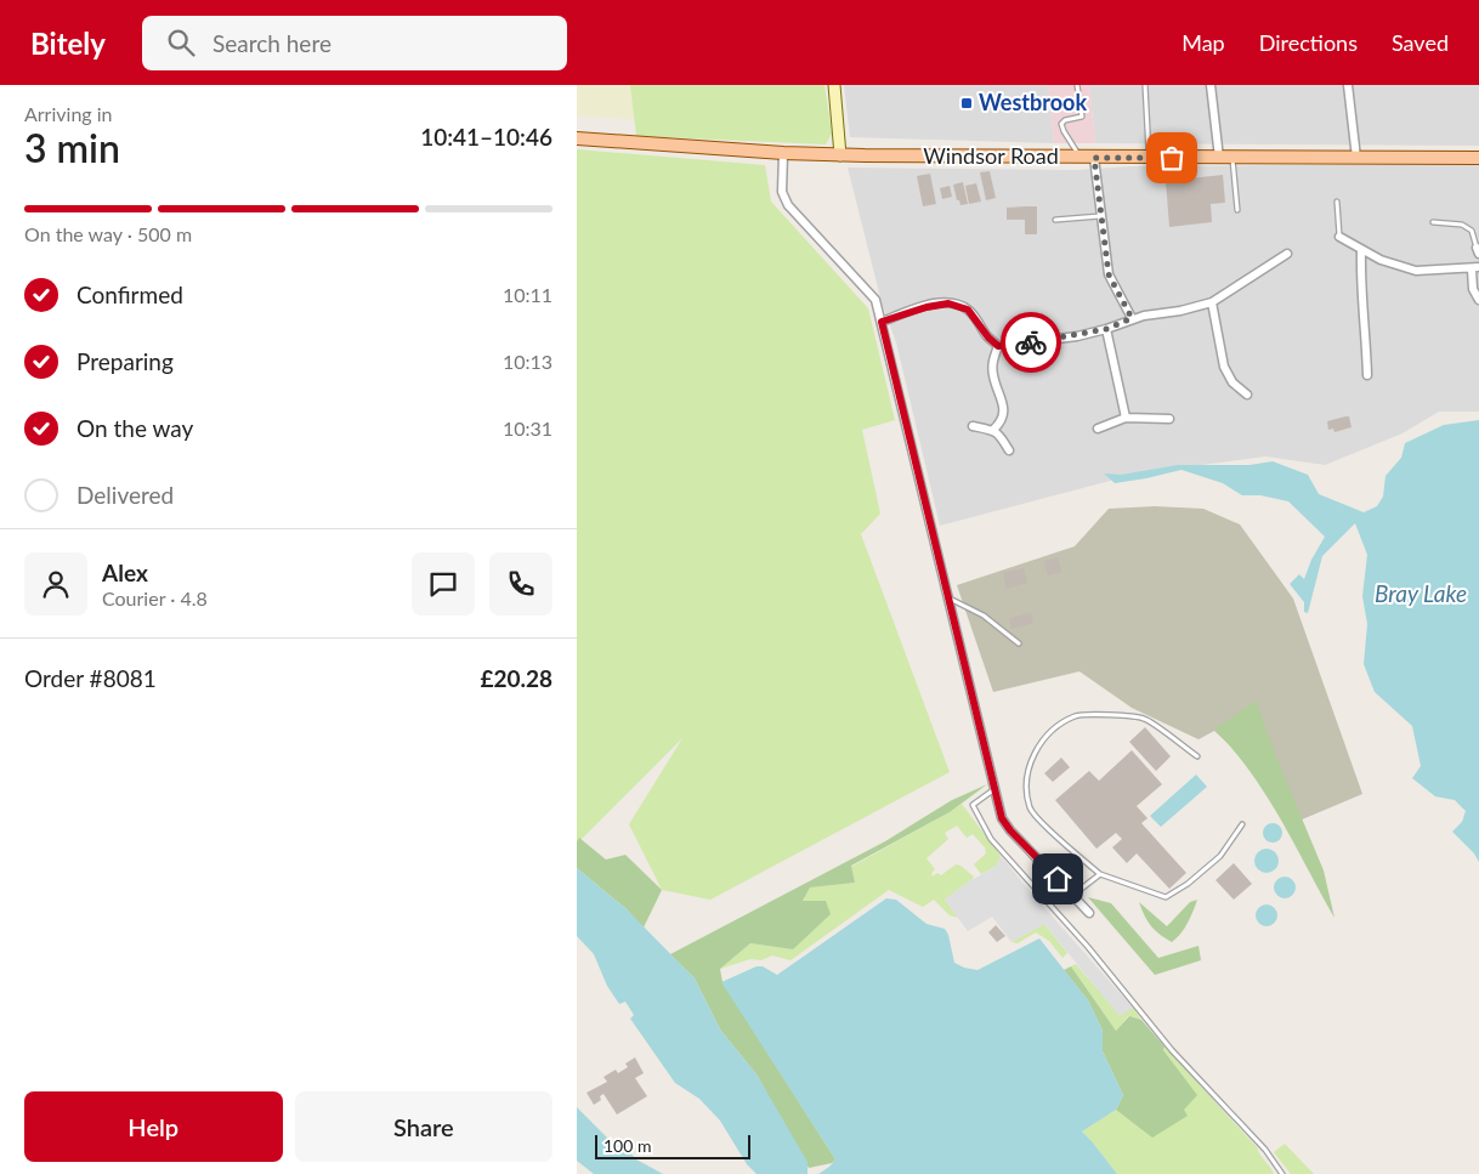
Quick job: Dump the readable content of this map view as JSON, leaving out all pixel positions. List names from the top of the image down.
{
  "streets": {
    "main road": ["Windsor Road"]
  },
  "water": ["Bray Lake"],
  "places": {
    "transit": ["Westbrook"]
  },
  "scale_bar": "100 m",
  "page": {
    "header": "Bitely",
    "search": "Search here",
    "nav": ["Map", "Directions", "Saved"],
    "heading": ["3 min", "Arriving in", "10:41–10:46"],
    "panel": [
      "Alex",
      "Courier · 4.8",
      "Order #8081",
      "£20.28"
    ],
    "bar": "On the way · 500 m",
    "list": [
      ["Confirmed", "10:11"],
      ["Preparing", "10:13"],
      ["On the way", "10:31"],
      "Delivered"
    ],
    "buttons": ["Help", "Share"],
    "scale": "100 m"
  }
}
